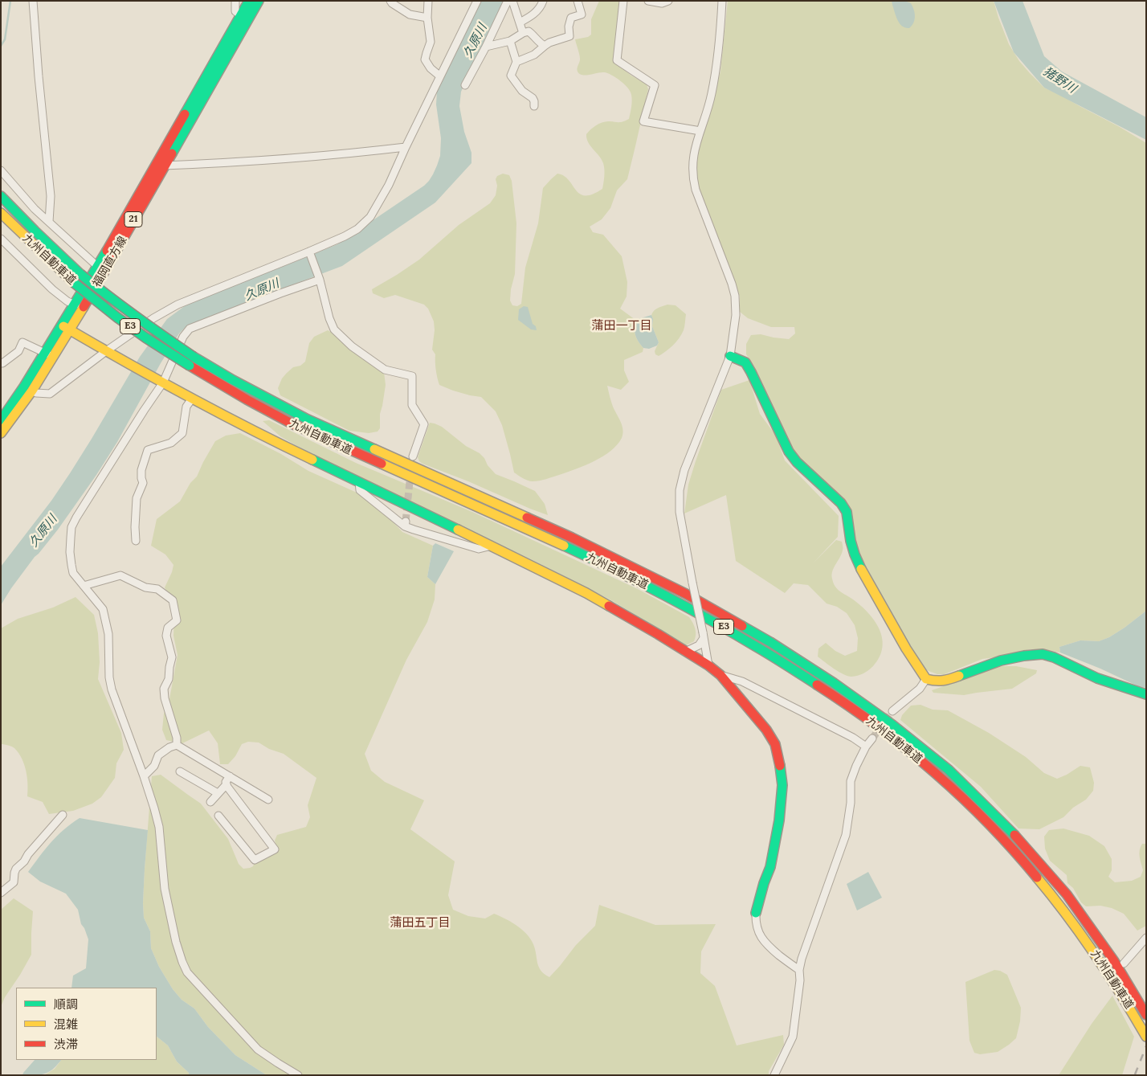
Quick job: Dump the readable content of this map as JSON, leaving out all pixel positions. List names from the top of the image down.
{
  "streets": {
    "main road": [
      "21",
      "九州自動車道",
      "福岡直方線",
      "E3"
    ]
  },
  "districts": ["蒲田一丁目", "蒲田五丁目"],
  "water": ["久原川", "猪野川"],
  "legend": ["順調", "混雑", "渋滞"]
}
